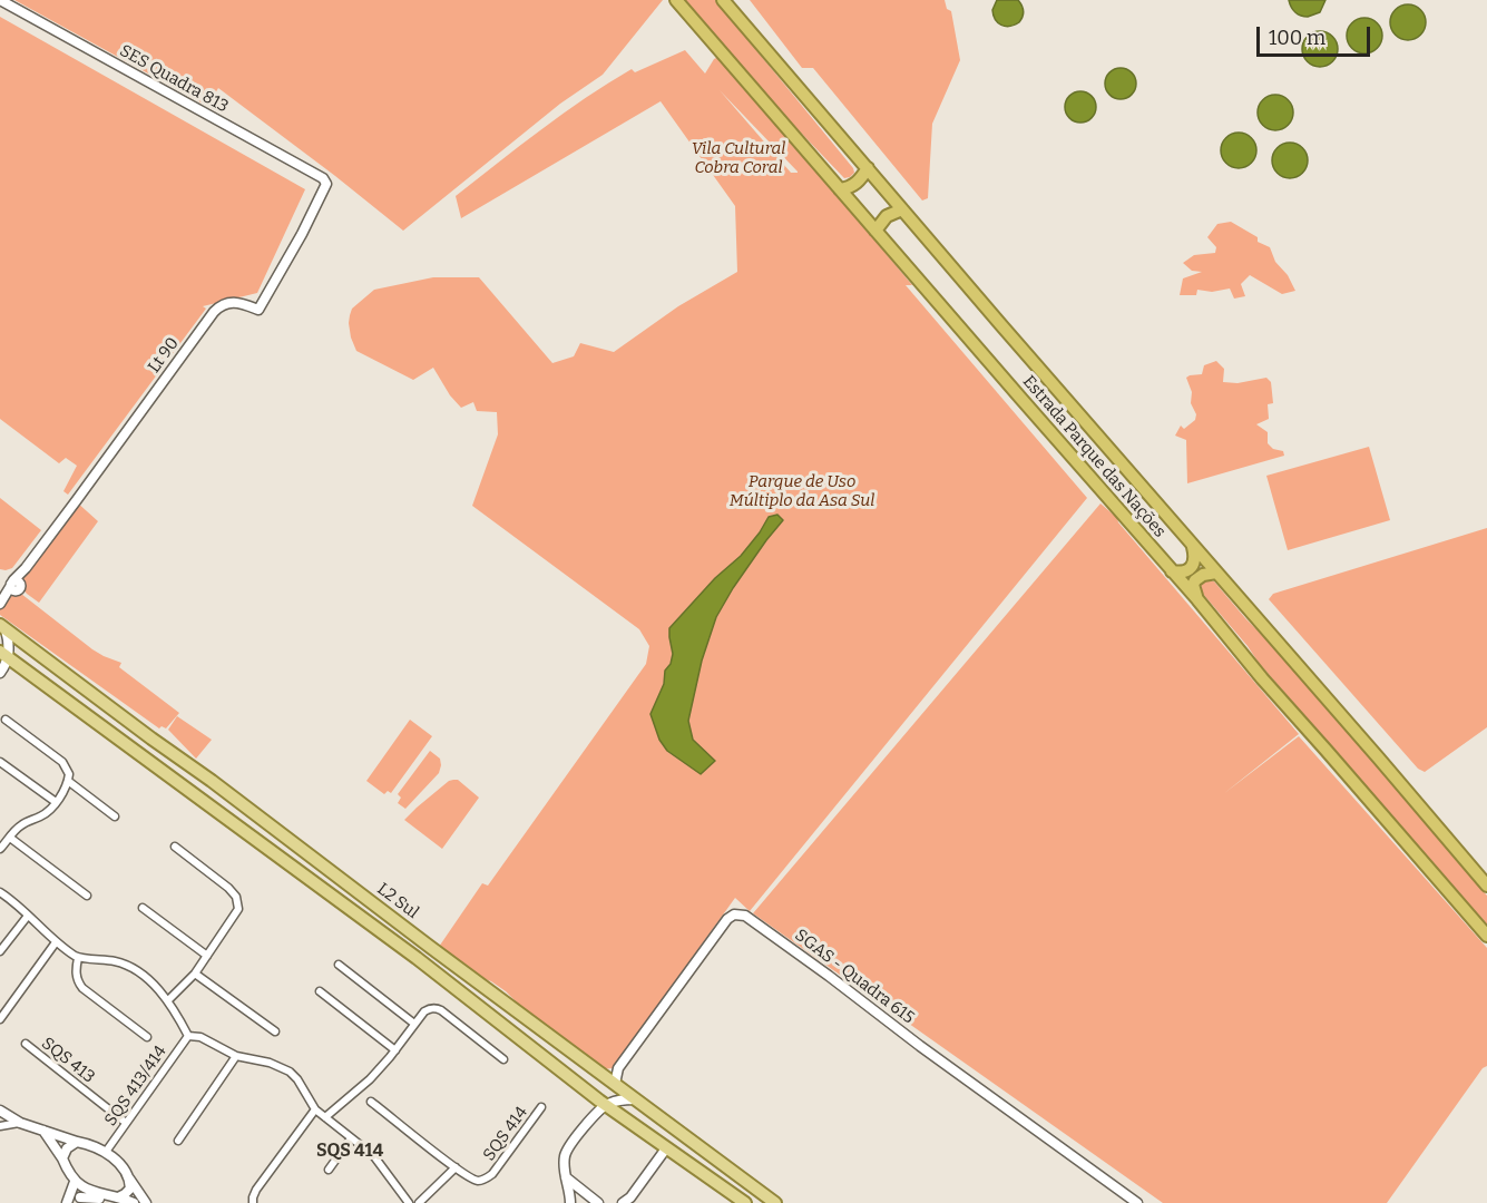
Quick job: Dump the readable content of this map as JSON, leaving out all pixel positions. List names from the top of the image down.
{
  "streets": {
    "highway": ["Estrada Parque das Nações"],
    "main road": ["L2 Sul"],
    "street": [
      "SES Quadra 813",
      "Lt 90",
      "SGAS - Quadra 615",
      "SQS 413",
      "SQS 413/414",
      "SQS 414"
    ]
  },
  "crossings": [
    ["SES Quadra 813", "Lt 90"],
    ["L2 Sul", "SGAS - Quadra 615"],
    ["SQS 413", "SQS 413/414"]
  ],
  "districts": ["SQS 414"],
  "parks": ["Vila Cultural Cobra Coral", "Parque de Uso Múltiplo da Asa Sul"],
  "scale_bar": "100 m"
}
